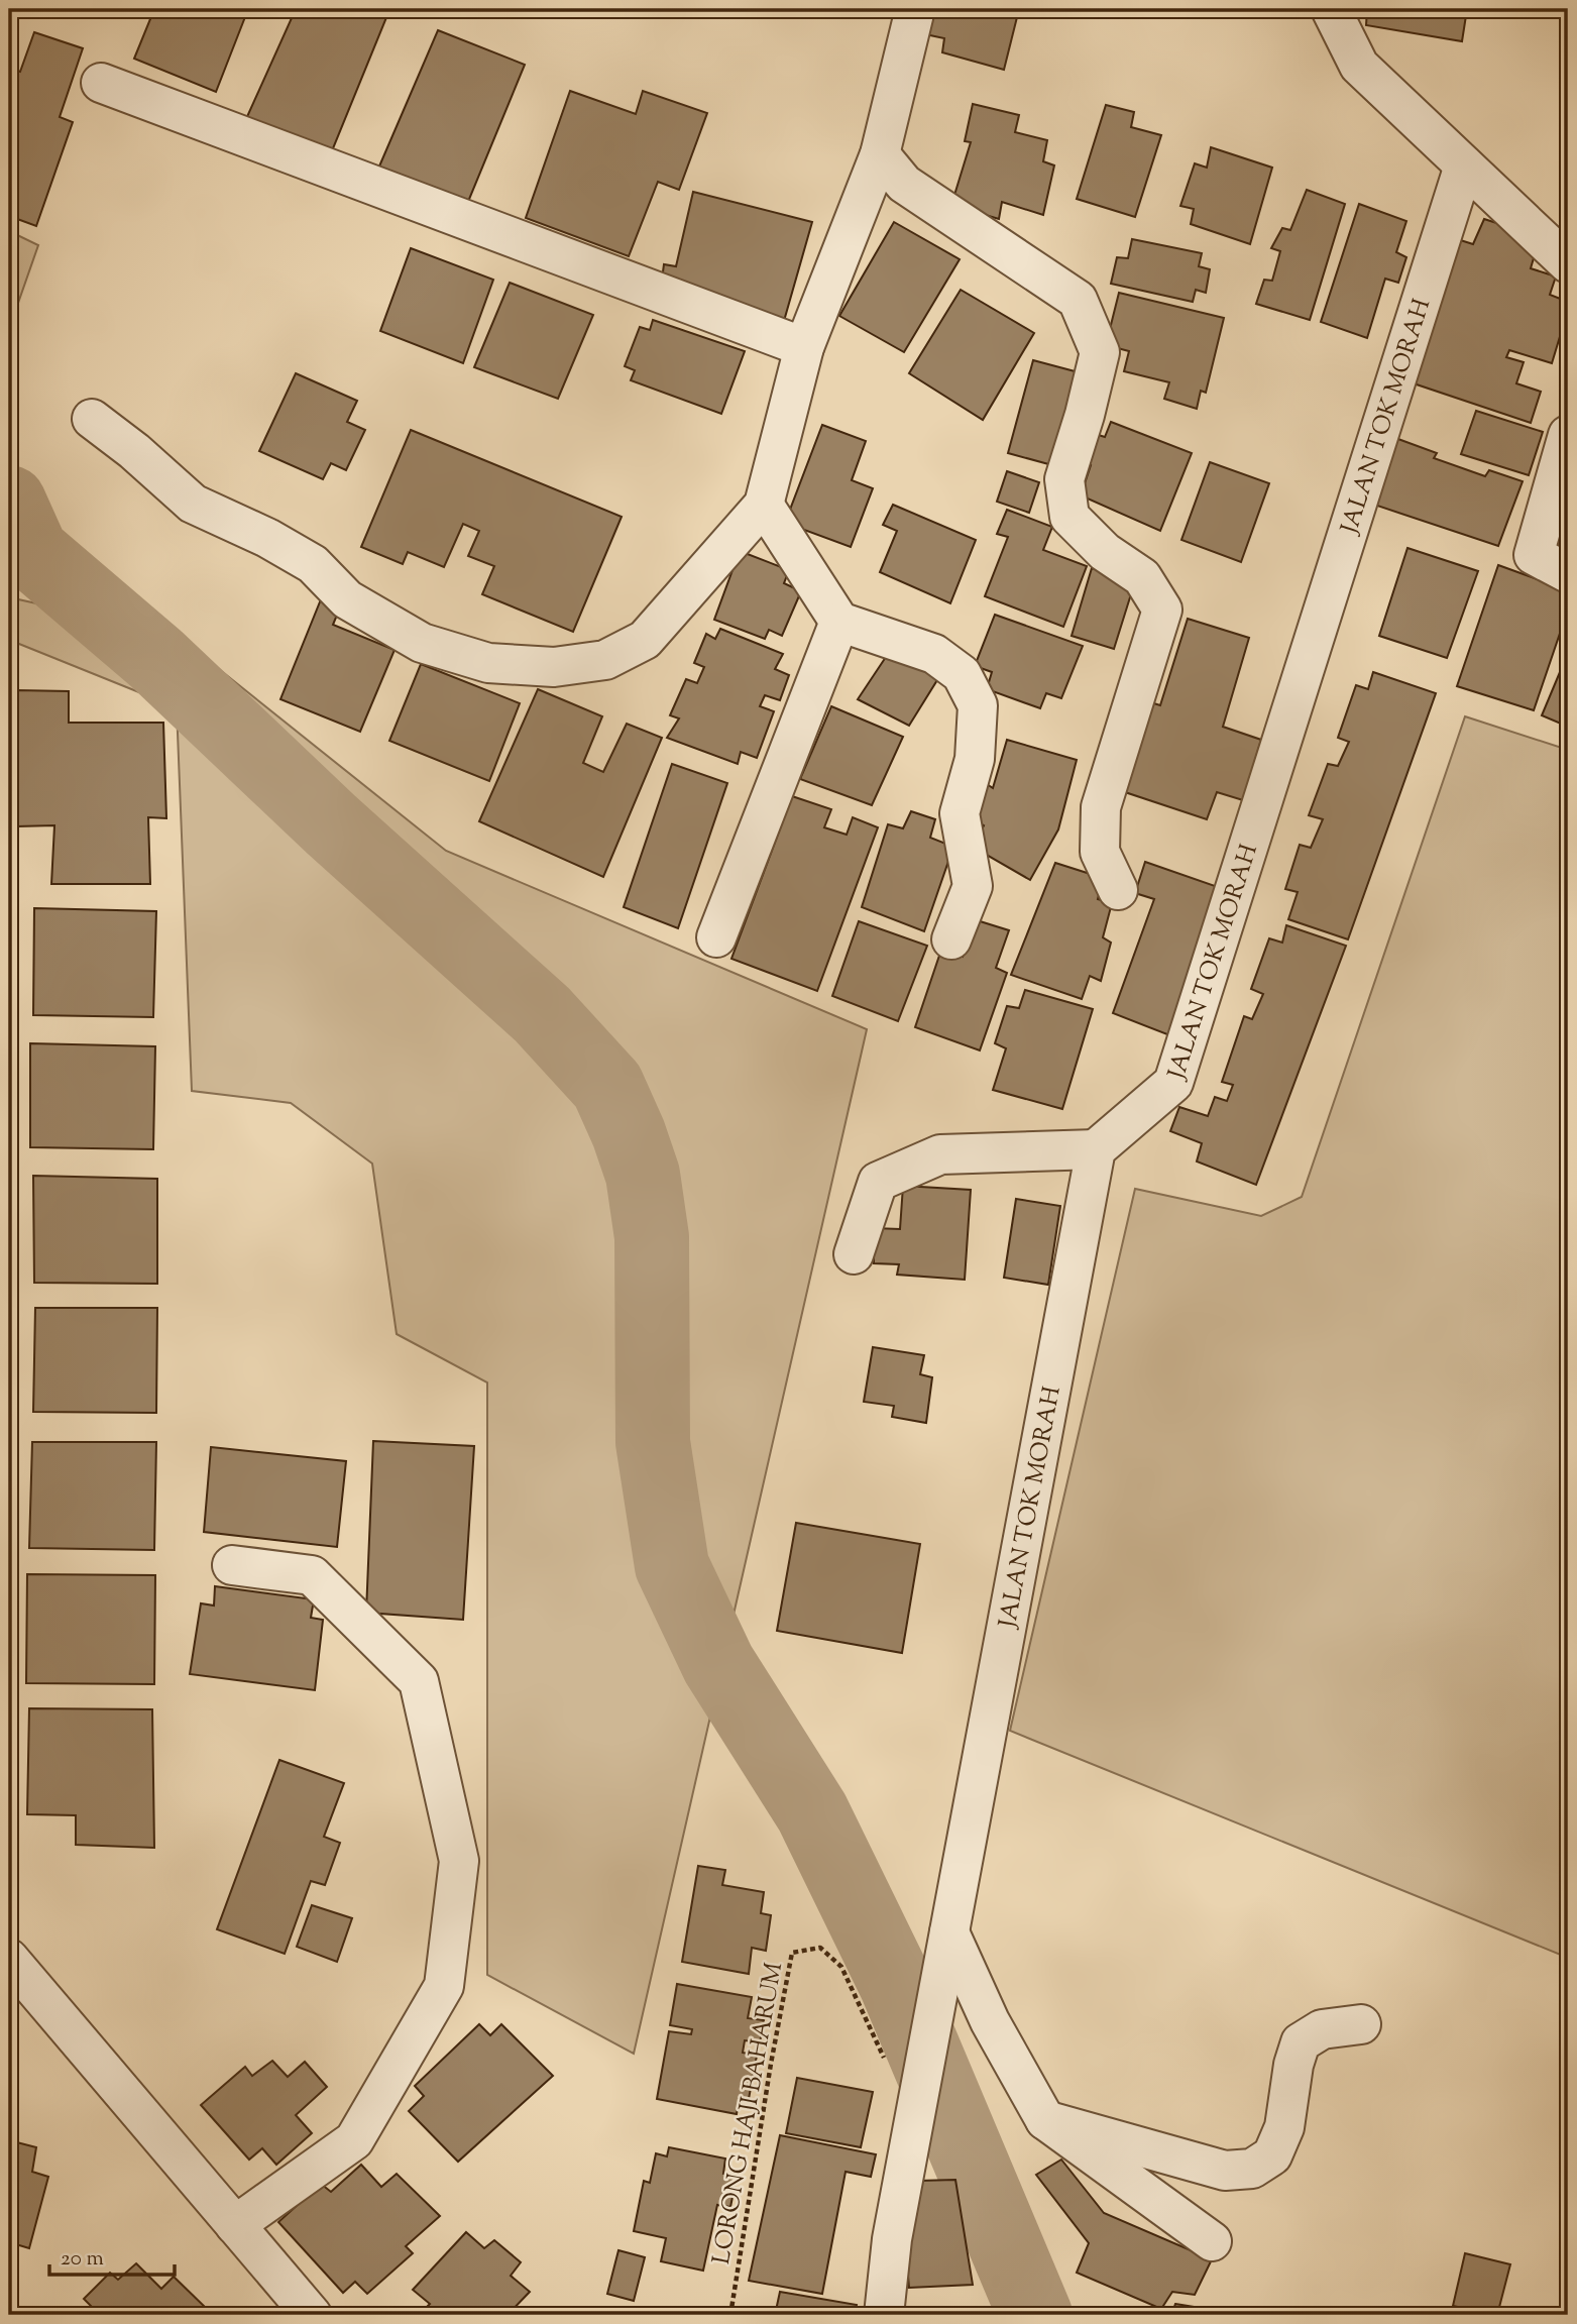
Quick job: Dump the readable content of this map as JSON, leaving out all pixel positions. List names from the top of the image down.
{
  "streets": {
    "street": ["JALAN TOK MORAH"],
    "path": ["LORONG HAJI BAHARUM"]
  },
  "crossings": [
    ["JALAN TOK MORAH", "LORONG HAJI BAHARUM"]
  ],
  "scale_bar": "20 m"
}
